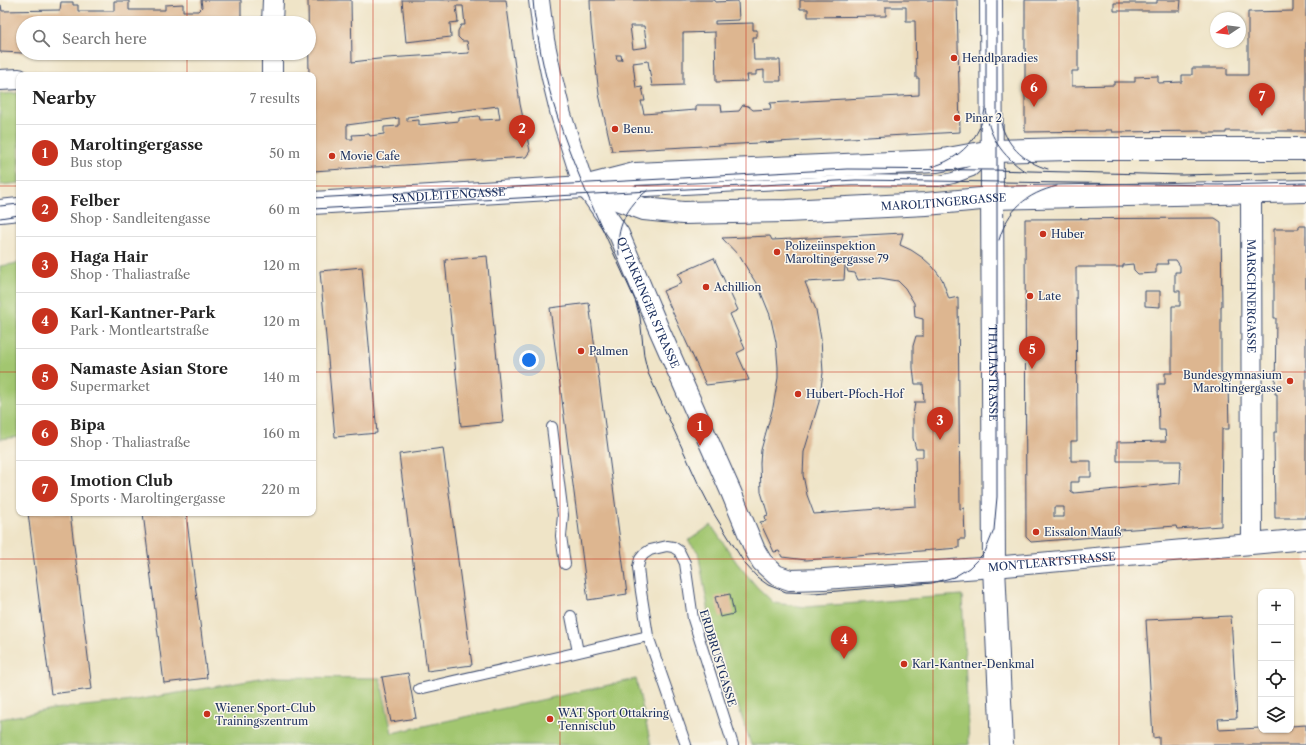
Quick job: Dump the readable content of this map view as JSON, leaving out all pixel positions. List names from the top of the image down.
{
  "streets": {
    "main road": ["SANDLEITENGASSE", "MAROLTINGERGASSE", "THALIASTRASSE"],
    "street": ["MARSCHNERGASSE", "OTTAKRINGER STRASSE", "MONTLEARTSTRASSE"],
    "lane": ["ERDBRUSTGASSE"]
  },
  "crossings": [
    ["SANDLEITENGASSE", "MAROLTINGERGASSE"],
    ["SANDLEITENGASSE", "OTTAKRINGER STRASSE"],
    ["MAROLTINGERGASSE", "MARSCHNERGASSE"],
    ["MAROLTINGERGASSE", "OTTAKRINGER STRASSE"],
    ["MAROLTINGERGASSE", "THALIASTRASSE"],
    ["MARSCHNERGASSE", "MONTLEARTSTRASSE"],
    ["OTTAKRINGER STRASSE", "MONTLEARTSTRASSE"],
    ["THALIASTRASSE", "MONTLEARTSTRASSE"]
  ],
  "places": [
    "Hendlparadies",
    "Pinar 2",
    "Benu.",
    "Movie Cafe",
    "Huber",
    "Polizeiinspektion Maroltingergasse 79",
    "Achillion",
    "Late",
    "Palmen",
    "Bundesgymnasium Maroltingergasse",
    "Hubert-Pfoch-Hof",
    "Eissalon Mauß",
    "Karl-Kantner-Denkmal",
    "Wiener Sport-Club Trainingszentrum",
    "WAT Sport Ottakring Tennisclub"
  ],
  "north": "left",
  "page": {
    "search": "Search here",
    "heading": ["Nearby", "7 results"],
    "pins": [
      "6",
      "7",
      "2",
      "5",
      "3",
      "1",
      "4"
    ],
    "list": [
      {
        "mark": "1",
        "name": "Maroltingergasse",
        "note": "Bus stop",
        "value": "50 m"
      },
      {
        "mark": "2",
        "name": "Felber",
        "note": "Shop · Sandleitengasse",
        "value": "60 m"
      },
      {
        "mark": "3",
        "name": "Haga Hair",
        "note": "Shop · Thaliastraße",
        "value": "120 m"
      },
      {
        "mark": "4",
        "name": "Karl-Kantner-Park",
        "note": "Park · Montleartstraße",
        "value": "120 m"
      },
      {
        "mark": "5",
        "name": "Namaste Asian Store",
        "note": "Supermarket",
        "value": "140 m"
      },
      {
        "mark": "6",
        "name": "Bipa",
        "note": "Shop · Thaliastraße",
        "value": "160 m"
      },
      {
        "mark": "7",
        "name": "Imotion Club",
        "note": "Sports · Maroltingergasse",
        "value": "220 m"
      }
    ],
    "map_buttons": ["+", "−"]
  }
}
